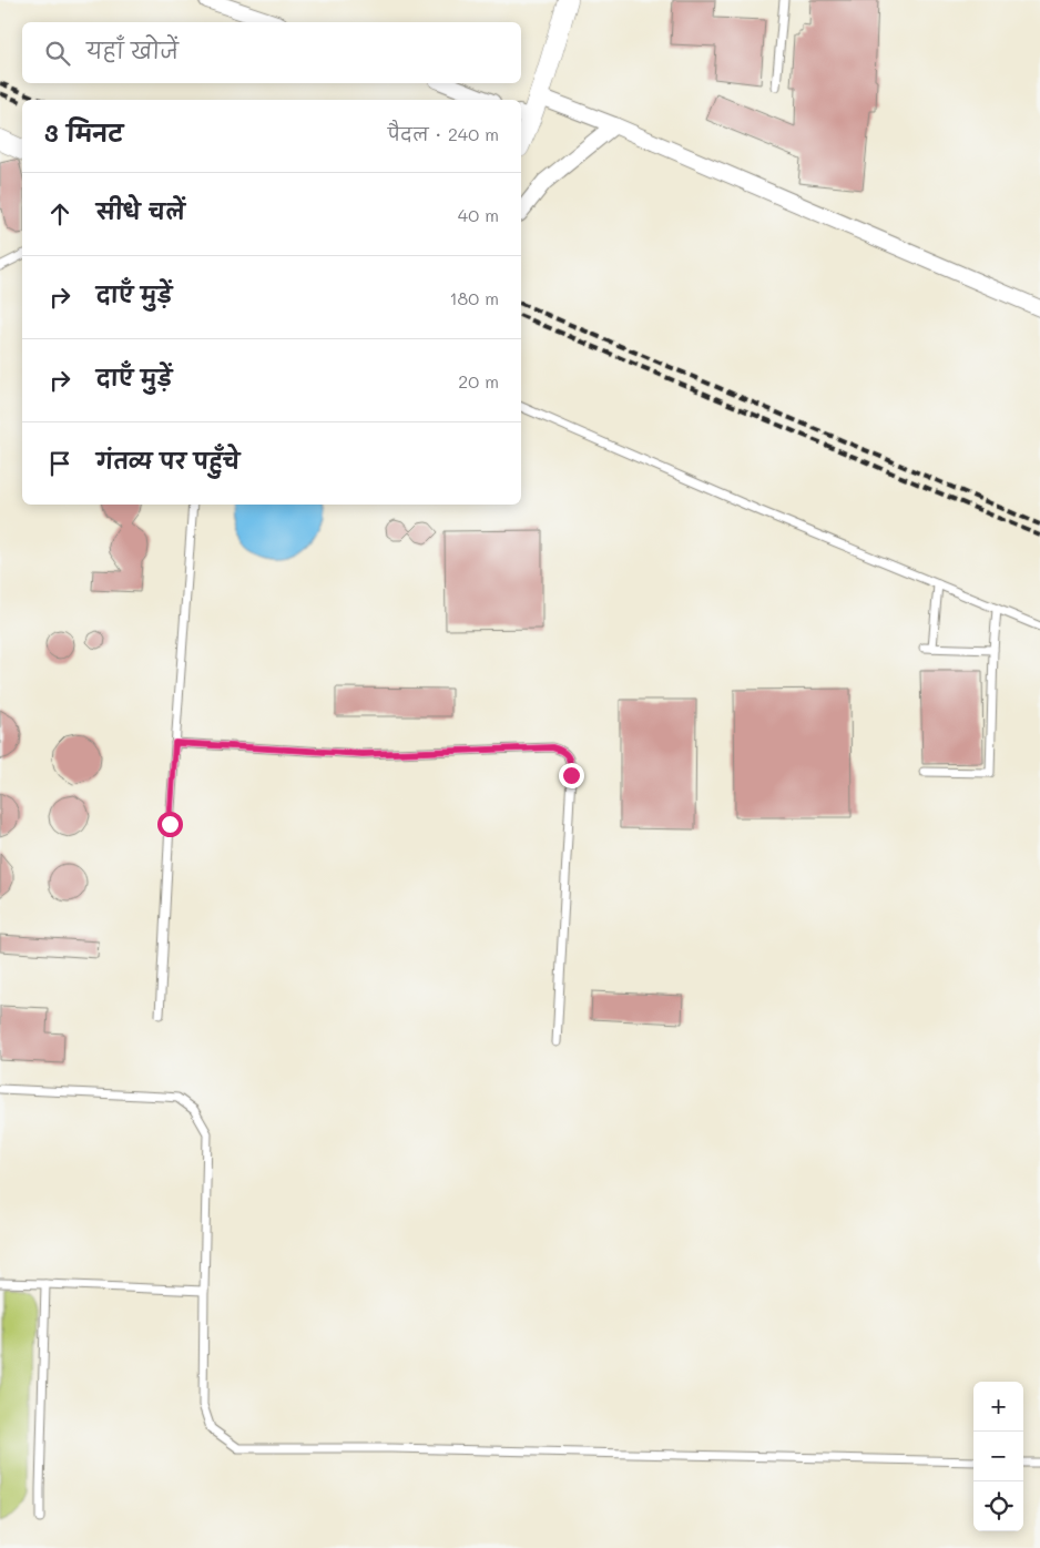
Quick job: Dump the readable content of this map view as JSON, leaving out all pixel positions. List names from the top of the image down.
{
  "page": {
    "search": "यहाँ खोजें",
    "heading": ["3 मिनट", "पैदल · 240 m"],
    "list": [
      ["सीधे चलें", "40 m"],
      ["दाएँ मुड़ें", "180 m"],
      ["दाएँ मुड़ें", "20 m"],
      "गंतव्य पर पहुँचे"
    ],
    "map_buttons": ["+", "−"]
  }
}
